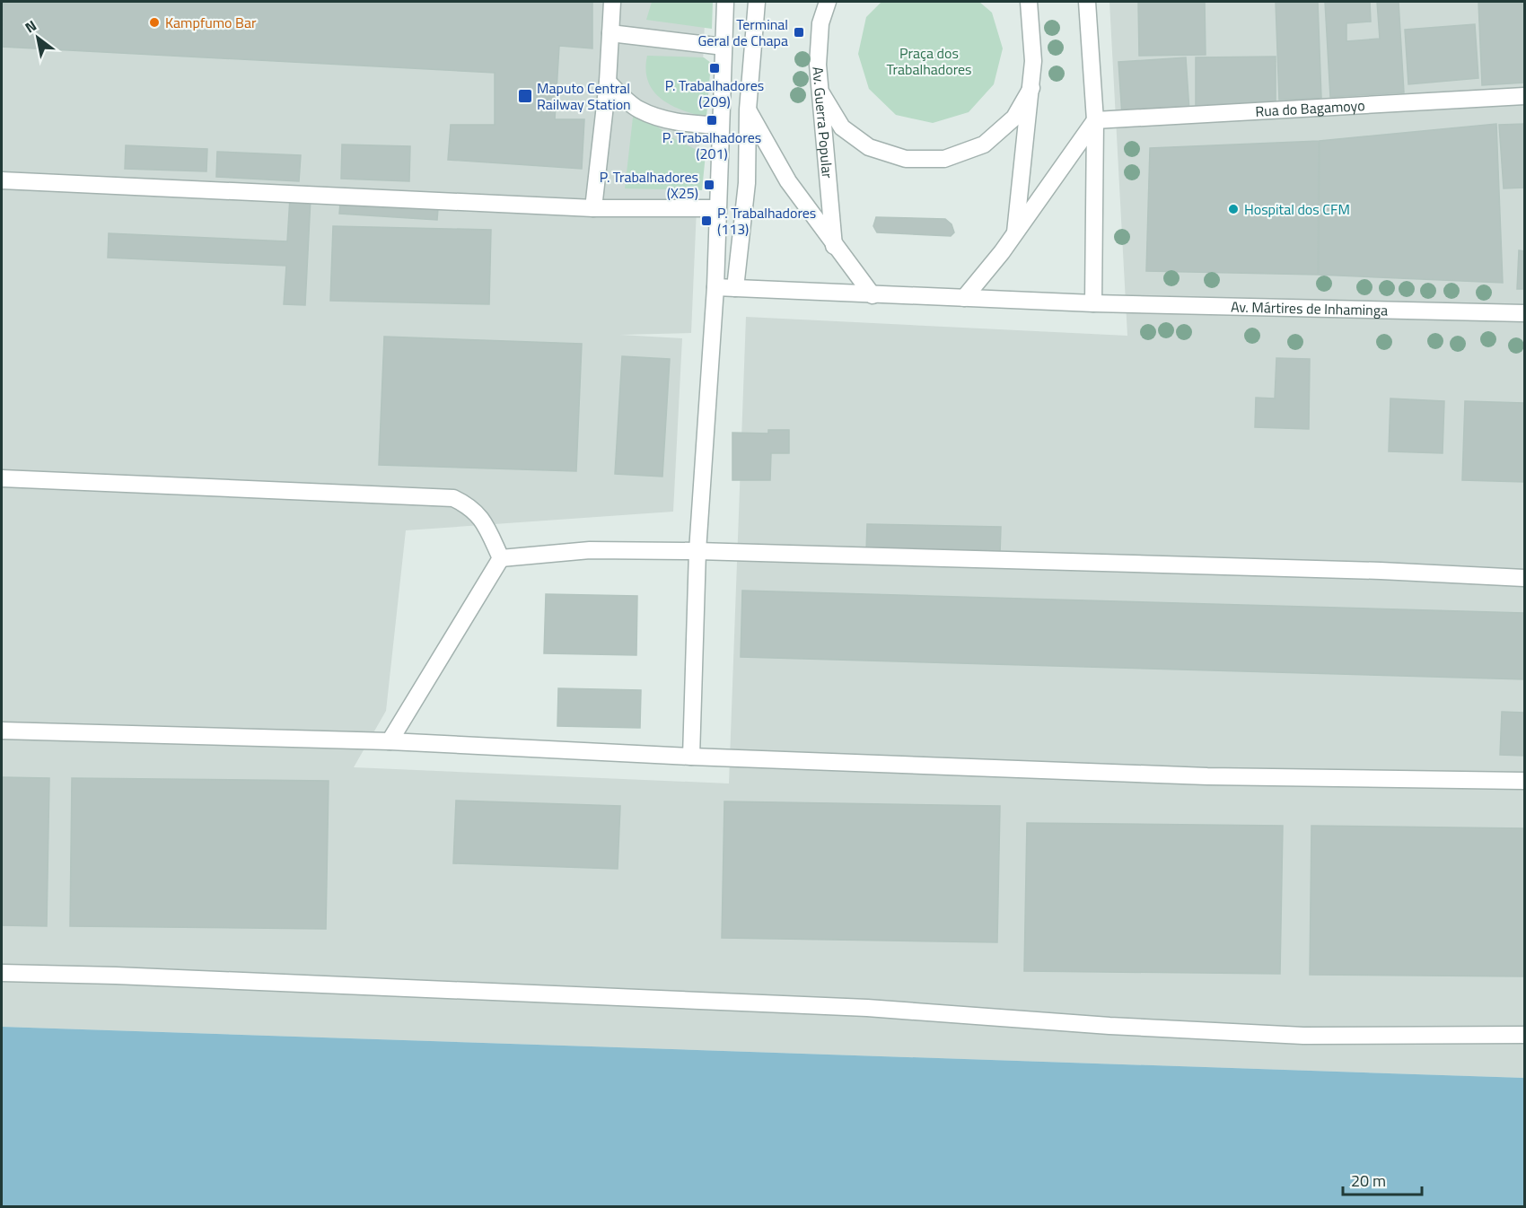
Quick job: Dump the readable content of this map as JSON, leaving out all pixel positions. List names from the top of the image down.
{
  "streets": {
    "street": ["Rua do Bagamoyo", "Av. Guerra Popular", "Av. Mártires de Inhaminga"]
  },
  "parks": ["Praça dos Trabalhadores"],
  "places": {
    "other": ["Kampfumo Bar", "Hospital dos CFM"],
    "transit": [
      "Terminal Geral de Chapa",
      "P. Trabalhadores (209)",
      "Maputo Central Railway Station",
      "P. Trabalhadores (201)",
      "P. Trabalhadores (X25)",
      "P. Trabalhadores (113)"
    ]
  },
  "scale_bar": "20 m",
  "north": "top left"
}
